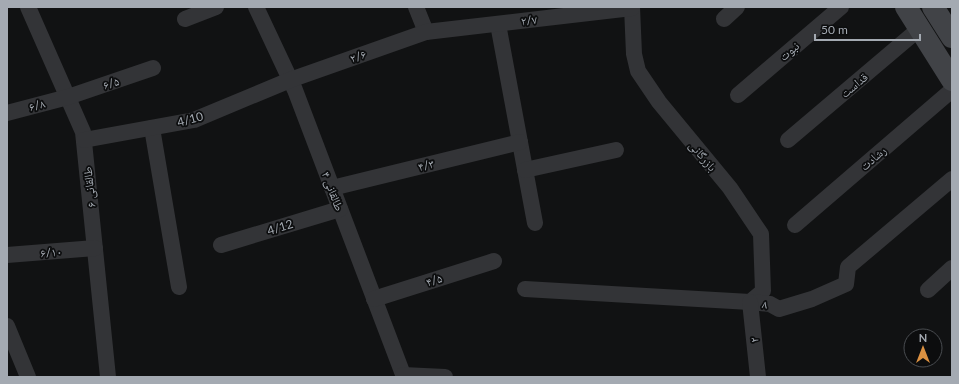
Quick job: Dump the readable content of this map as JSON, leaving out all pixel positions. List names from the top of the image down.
{
  "streets": {
    "street": [
      "۲/۷",
      "نبوت",
      "۲/۶",
      "۶/۵",
      "قداست",
      "۶/۸",
      "4/10",
      "بازرگانی",
      "رشادت",
      "۴/۳",
      "طالقانی ۶",
      "طالقانی ۴",
      "4/12",
      "۶/۱۰",
      "۴/۵",
      "۸",
      "۲"
    ]
  },
  "crossings": [
    ["۲/۷", "۲/۶"],
    ["۲/۷", "بازرگانی"],
    ["۲/۶", "4/10"],
    ["۲/۶", "طالقانی ۴"],
    ["۶/۵", "۶/۸"],
    ["۶/۵", "طالقانی ۶"],
    ["۶/۸", "طالقانی ۶"],
    ["4/10", "طالقانی ۶"],
    ["4/10", "طالقانی ۴"],
    ["بازرگانی", "۸"],
    ["بازرگانی", "۲"],
    ["۴/۳", "طالقانی ۴"],
    ["طالقانی ۶", "۶/۱۰"],
    ["طالقانی ۴", "4/12"],
    ["طالقانی ۴", "۴/۵"],
    ["۸", "۲"]
  ],
  "scale_bar": "50 m",
  "north": "top"
}
